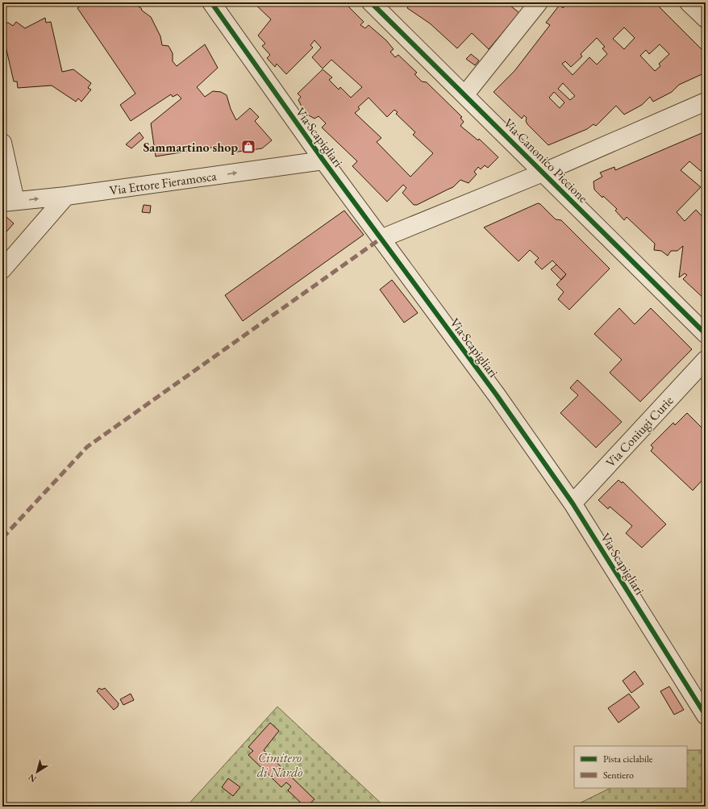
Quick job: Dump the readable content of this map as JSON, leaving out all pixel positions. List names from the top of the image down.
{
  "streets": {
    "street": [
      "Via Scapigliari",
      "Via Canonico Piccione",
      "Via Ettore Fieramosca",
      "Via Coniugi Curie"
    ]
  },
  "crossings": [
    ["Via Scapigliari", "Via Ettore Fieramosca"],
    ["Via Scapigliari", "Via Coniugi Curie"]
  ],
  "one_way": ["Via Ettore Fieramosca"],
  "parks": ["Cimitero di Nardò"],
  "places": {
    "shop": ["Sammartino shop"]
  },
  "legend": ["Pista ciclabile", "Sentiero"],
  "north": "bottom left"
}
